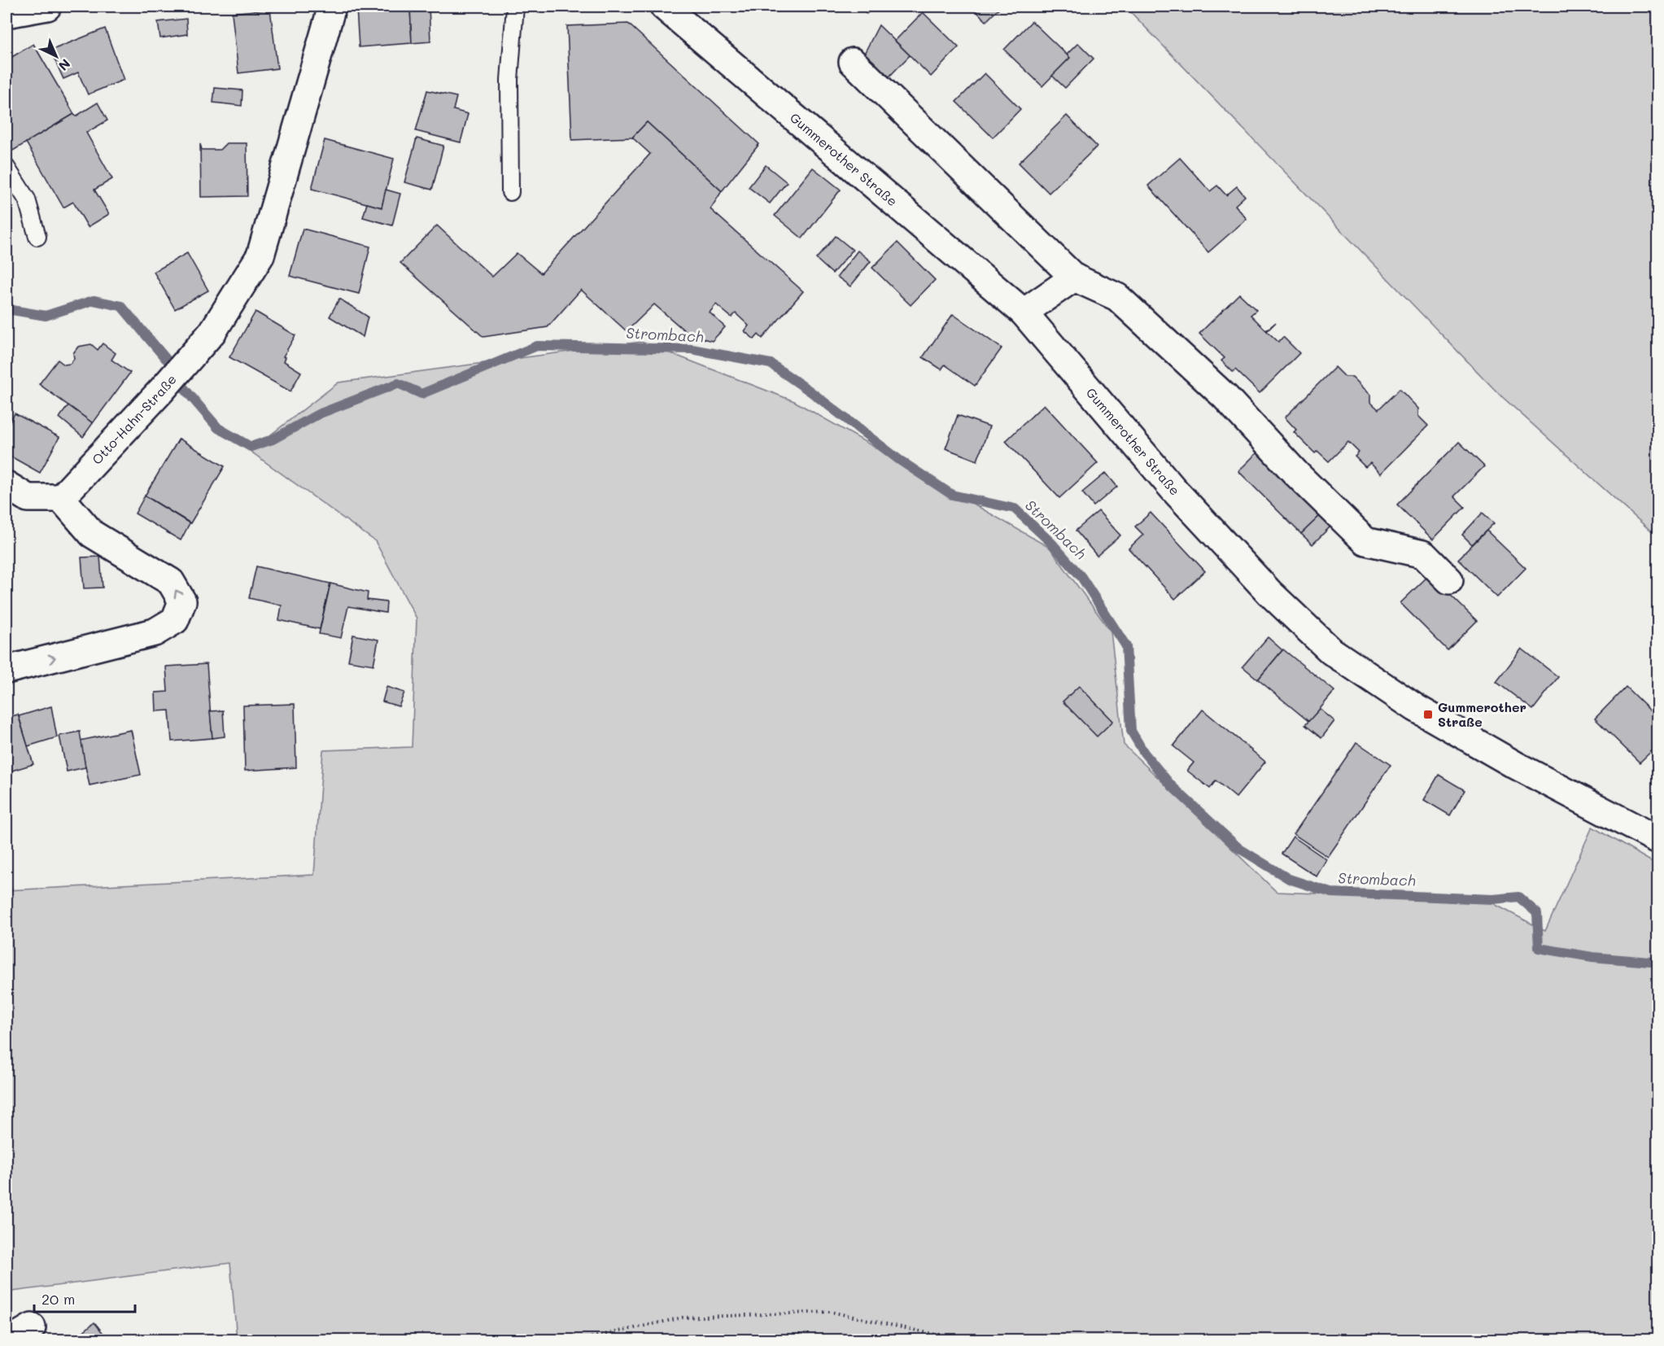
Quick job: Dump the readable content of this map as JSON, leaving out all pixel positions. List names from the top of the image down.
{
  "streets": {
    "street": ["Gummerother Straße", "Otto-Hahn-Straße"]
  },
  "water": ["Strombach"],
  "places": {
    "transit": ["Gummerother Straße"]
  },
  "scale_bar": "20 m",
  "north": "bottom right"
}
